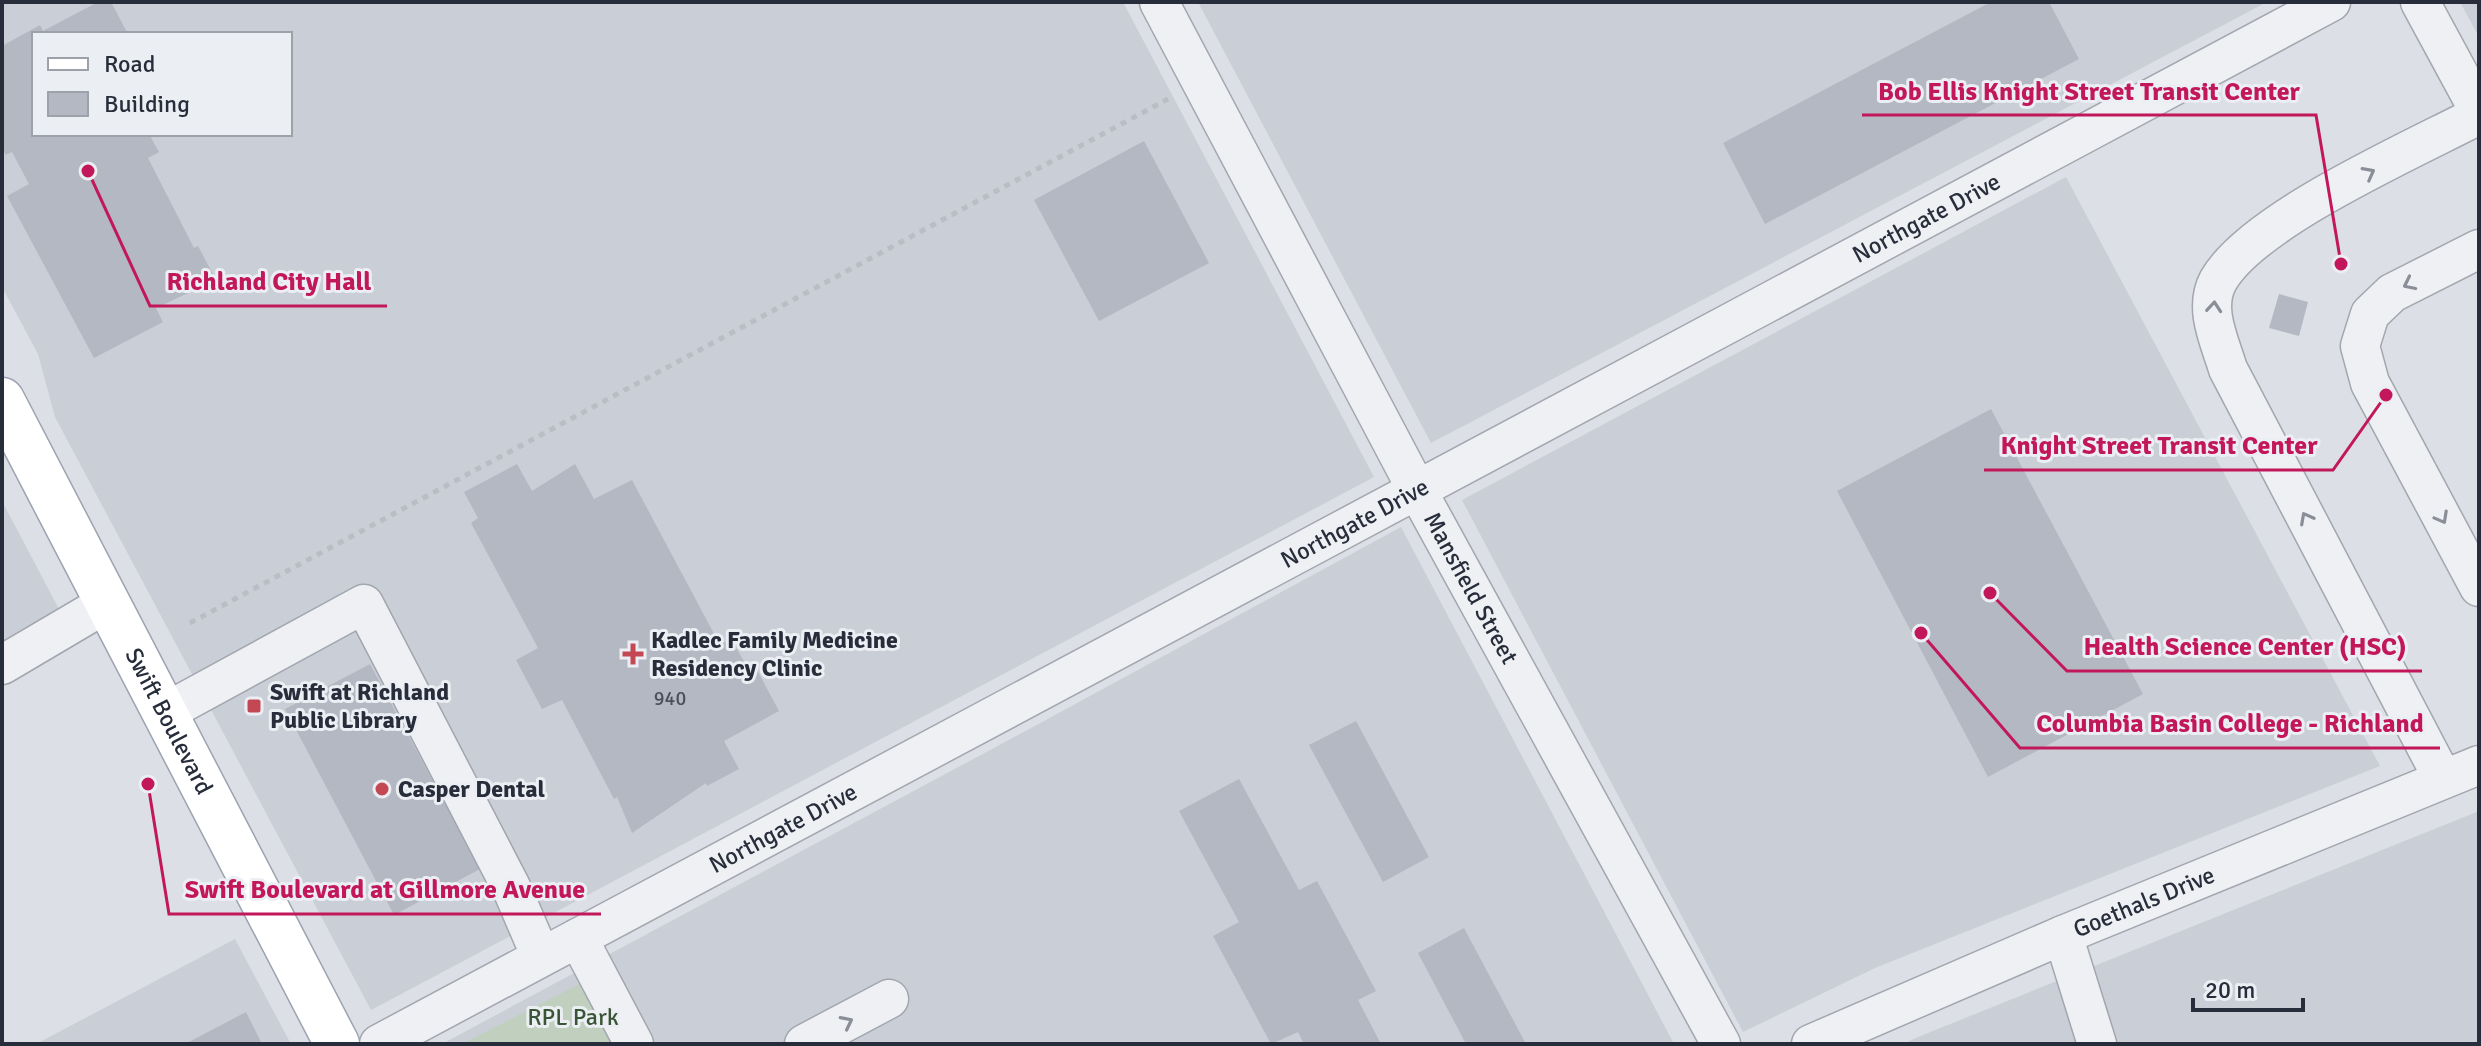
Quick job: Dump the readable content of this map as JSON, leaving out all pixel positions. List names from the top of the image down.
{
  "streets": {
    "main road": ["Swift Boulevard"],
    "street": ["Northgate Drive", "Mansfield Street", "Goethals Drive"]
  },
  "crossings": [
    ["Northgate Drive", "Mansfield Street"]
  ],
  "parks": ["RPL Park"],
  "places": {
    "other": [
      "Richland City Hall",
      "Bob Ellis Knight Street Transit Center",
      "Knight Street Transit Center",
      "Health Science Center (HSC)",
      "Columbia Basin College - Richland",
      "Swift Boulevard at Gillmore Avenue",
      "Casper Dental"
    ],
    "health": ["Kadlec Family Medicine Residency Clinic"],
    "transit": ["Swift at Richland Public Library"]
  },
  "house_numbers": ["940"],
  "legend": ["Road", "Building"],
  "scale_bar": "20 m"
}
